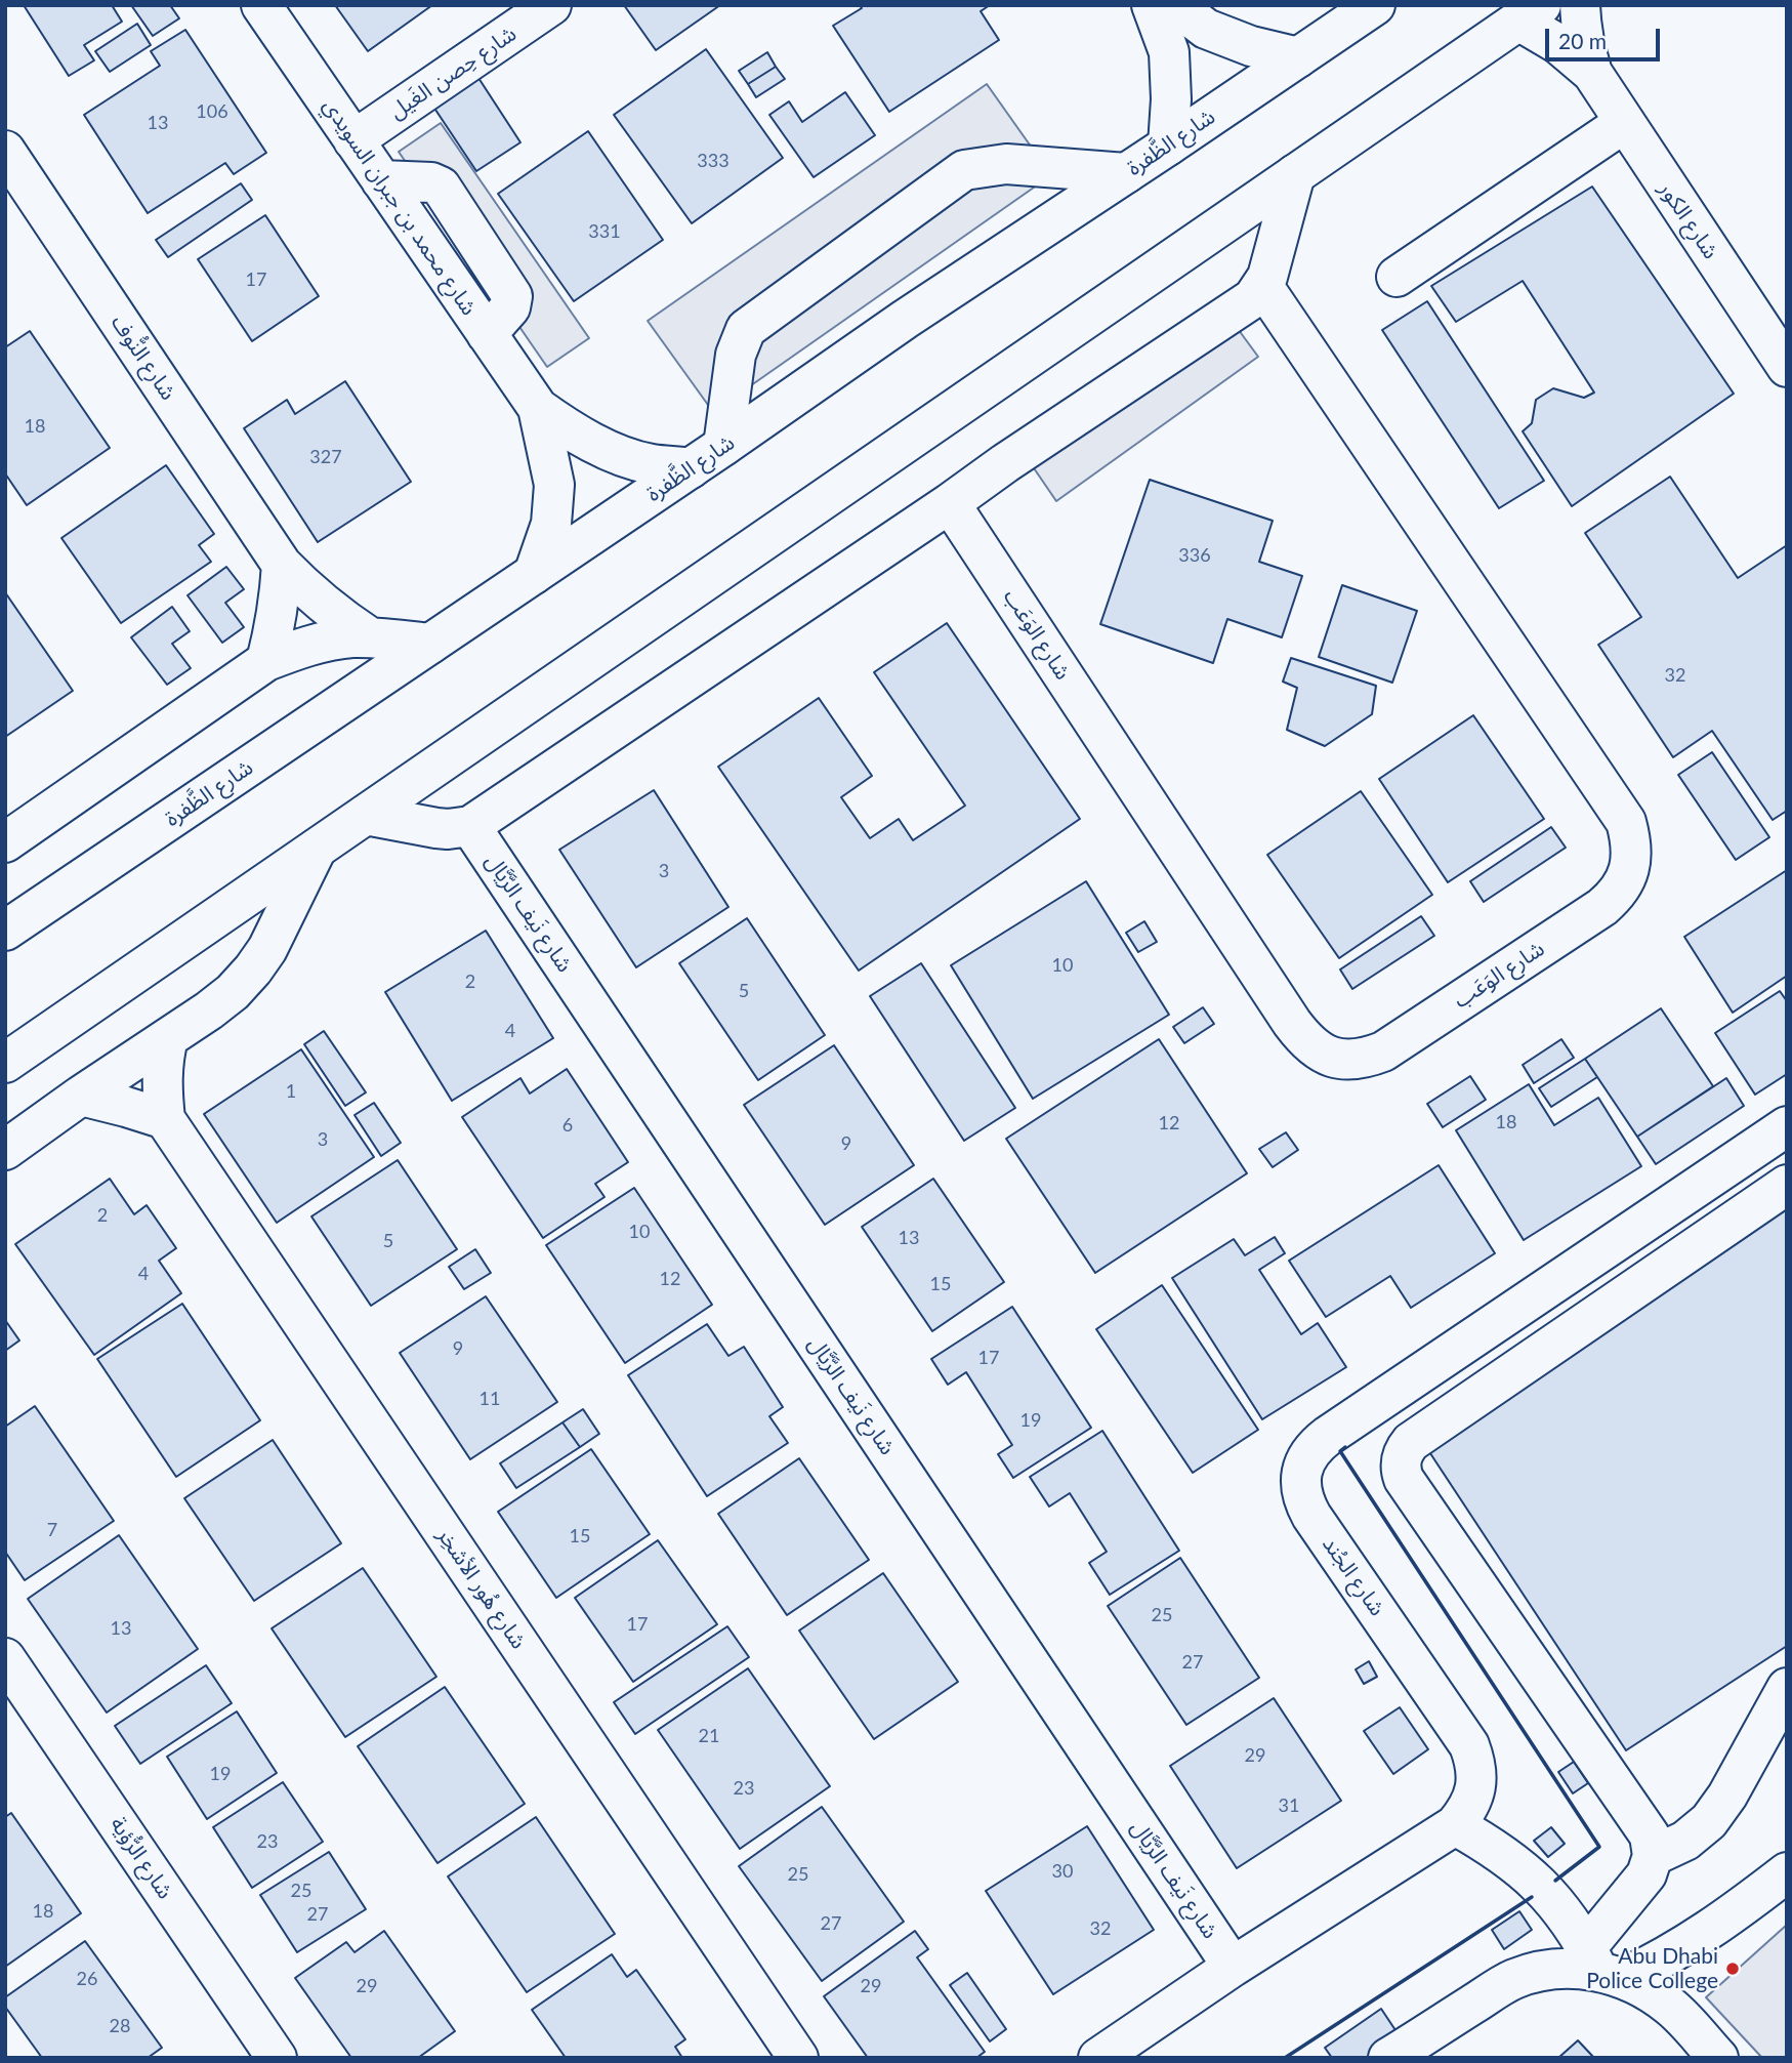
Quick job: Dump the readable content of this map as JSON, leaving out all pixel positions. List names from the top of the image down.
{
  "streets": {
    "street": [
      "شارع حِصن الغَيل",
      "شارع الظَّفرة",
      "شارع محمد بن جبران السويدي",
      "شارع الكور",
      "شارع النُّوف",
      "شارع الوَعَب",
      "شارع نَيف الرَّيَّال",
      "شارع الجُند",
      "شارع هُور الأشخِر",
      "شارع الرُّؤية"
    ]
  },
  "crossings": [
    ["شارع حِصن الغَيل", "شارع محمد بن جبران السويدي"],
    ["شارع الظَّفرة", "شارع محمد بن جبران السويدي"],
    ["شارع نَيف الرَّيَّال", "شارع الجُند"]
  ],
  "places": ["Abu Dhabi Police College"],
  "house_numbers": [
    "106",
    "13",
    "333",
    "331",
    "17",
    "18",
    "327",
    "336",
    "32",
    "3",
    "10",
    "2",
    "5",
    "4",
    "1",
    "18",
    "12",
    "6",
    "3",
    "9",
    "2",
    "10",
    "13",
    "5",
    "4",
    "12",
    "15",
    "9",
    "17",
    "11",
    "19",
    "7",
    "15",
    "25",
    "17",
    "13",
    "27",
    "21",
    "29",
    "19",
    "23",
    "31",
    "23",
    "30",
    "25",
    "25",
    "18",
    "27",
    "27",
    "32",
    "26",
    "29",
    "29",
    "28"
  ],
  "scale_bar": "20 m"
}
